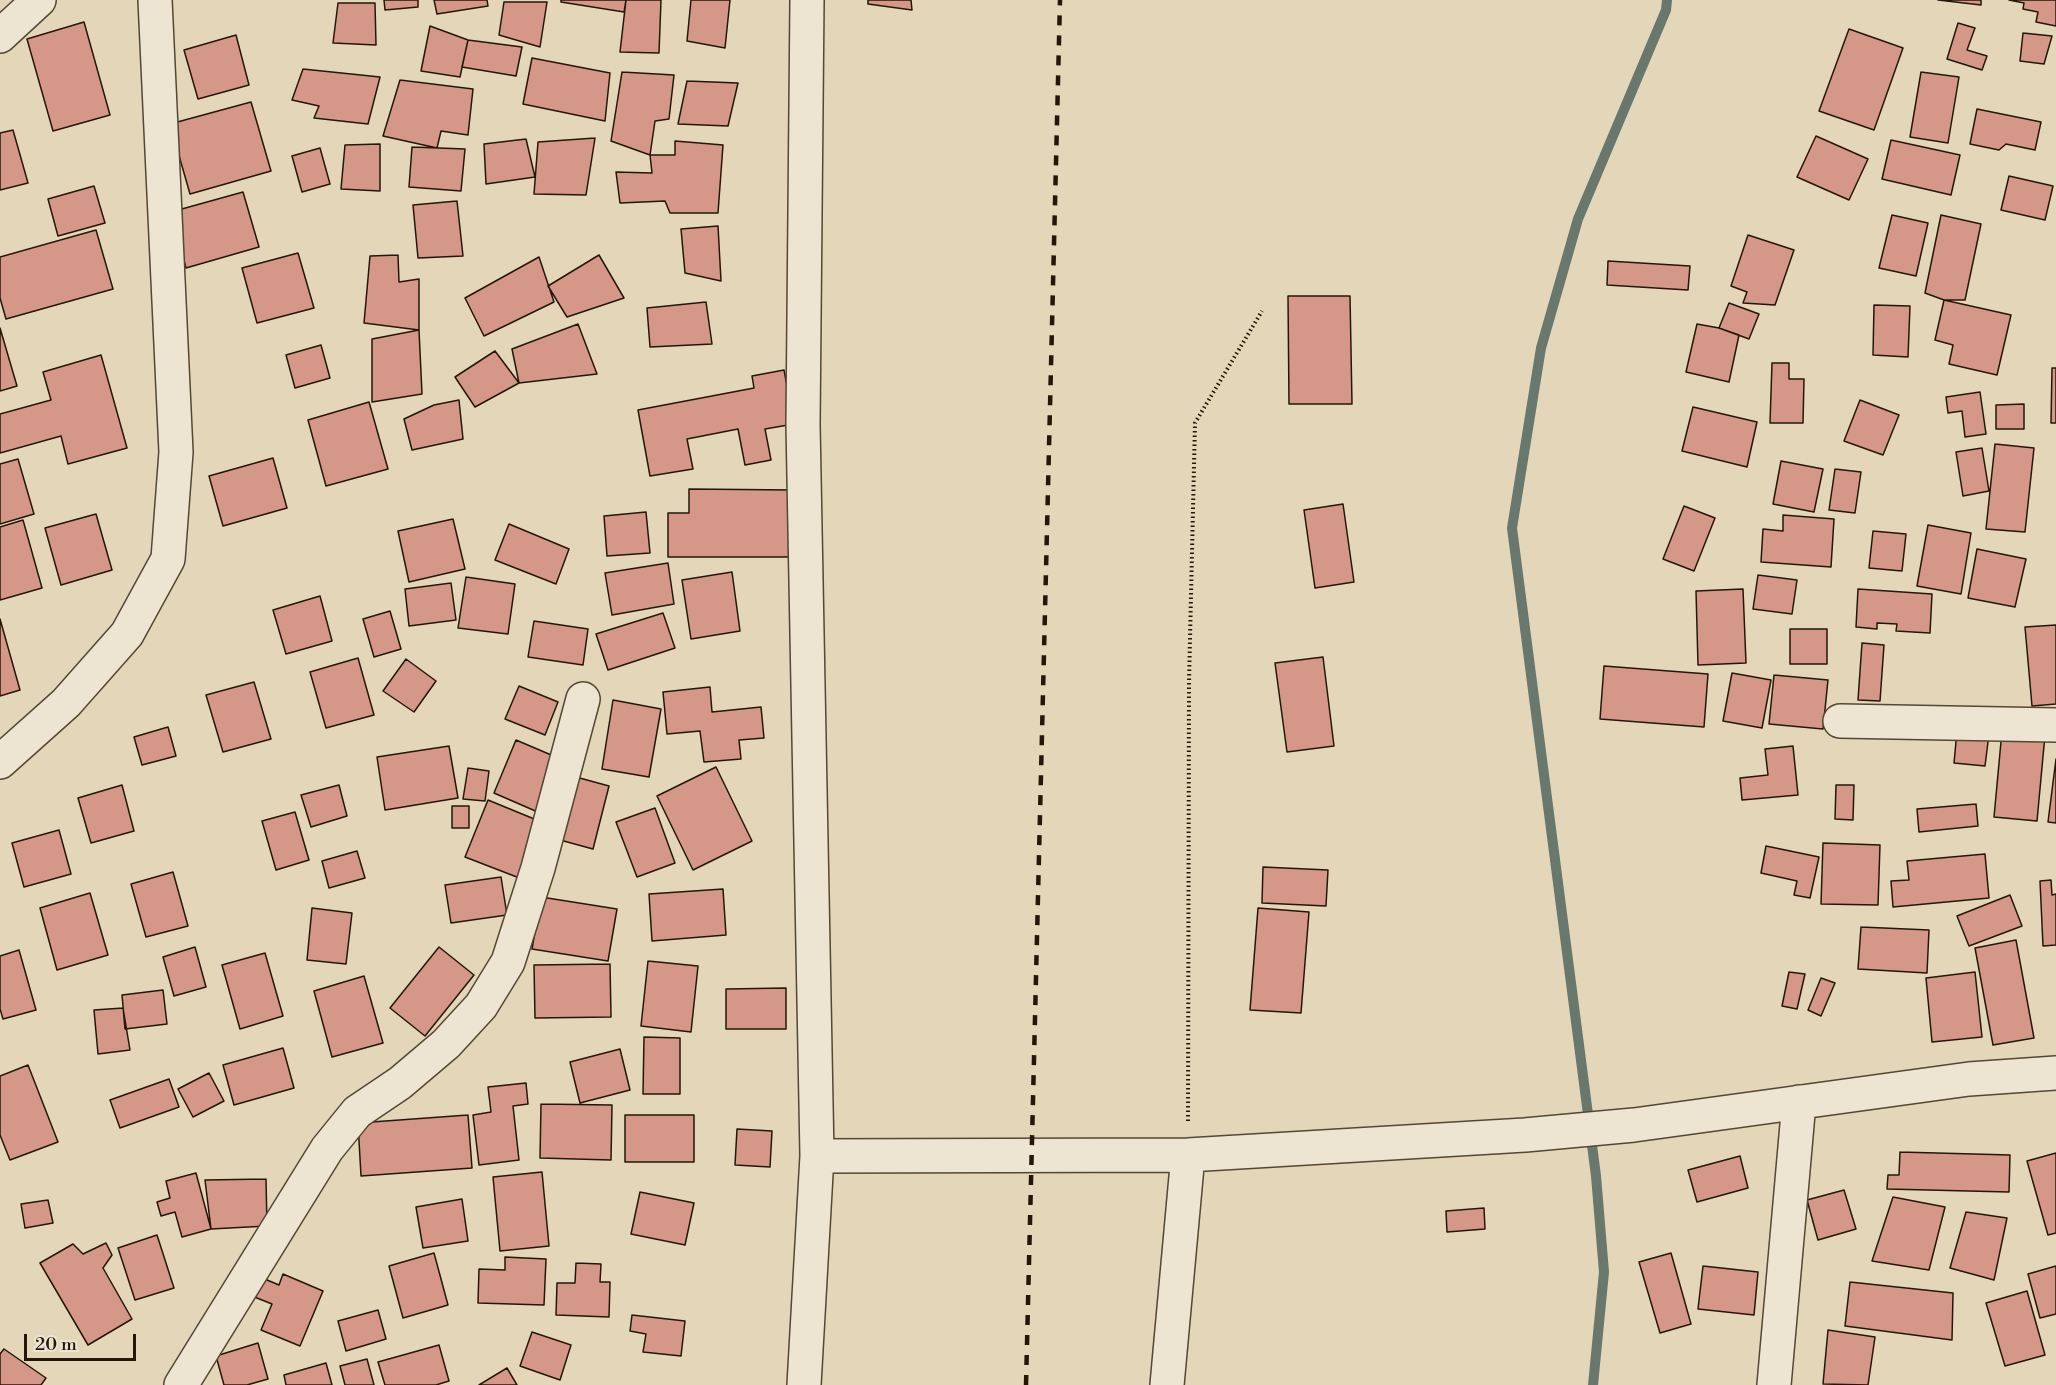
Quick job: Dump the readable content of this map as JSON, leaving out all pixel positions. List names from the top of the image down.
{
  "scale_bar": "20 m"
}
